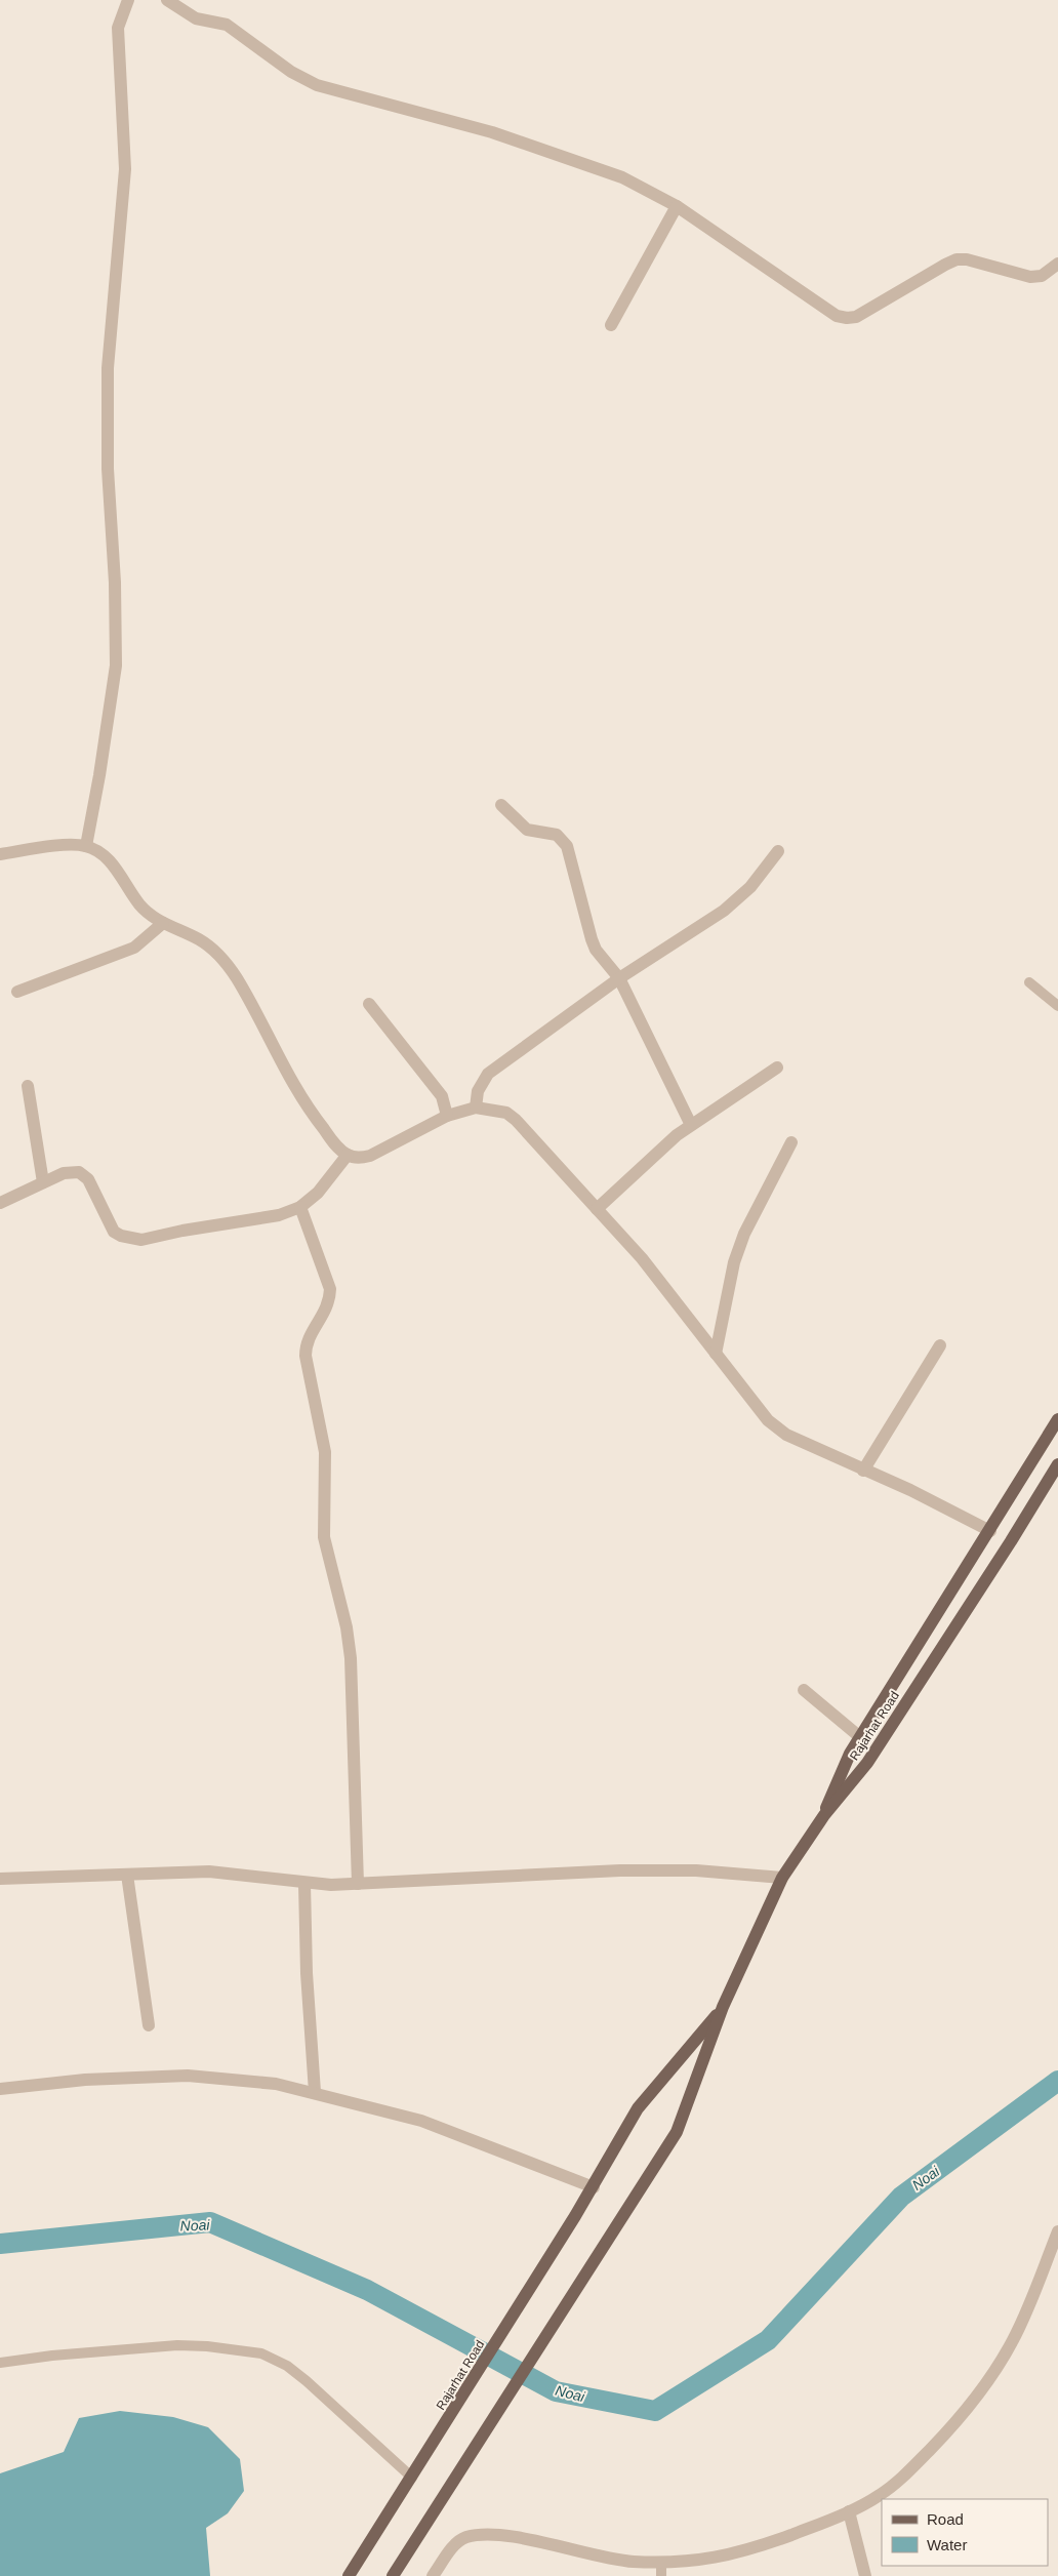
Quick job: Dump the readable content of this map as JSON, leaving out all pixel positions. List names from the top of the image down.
{
  "streets": {
    "main road": ["Rajarhat Road"]
  },
  "water": ["Noai"],
  "legend": ["Road", "Water"]
}
